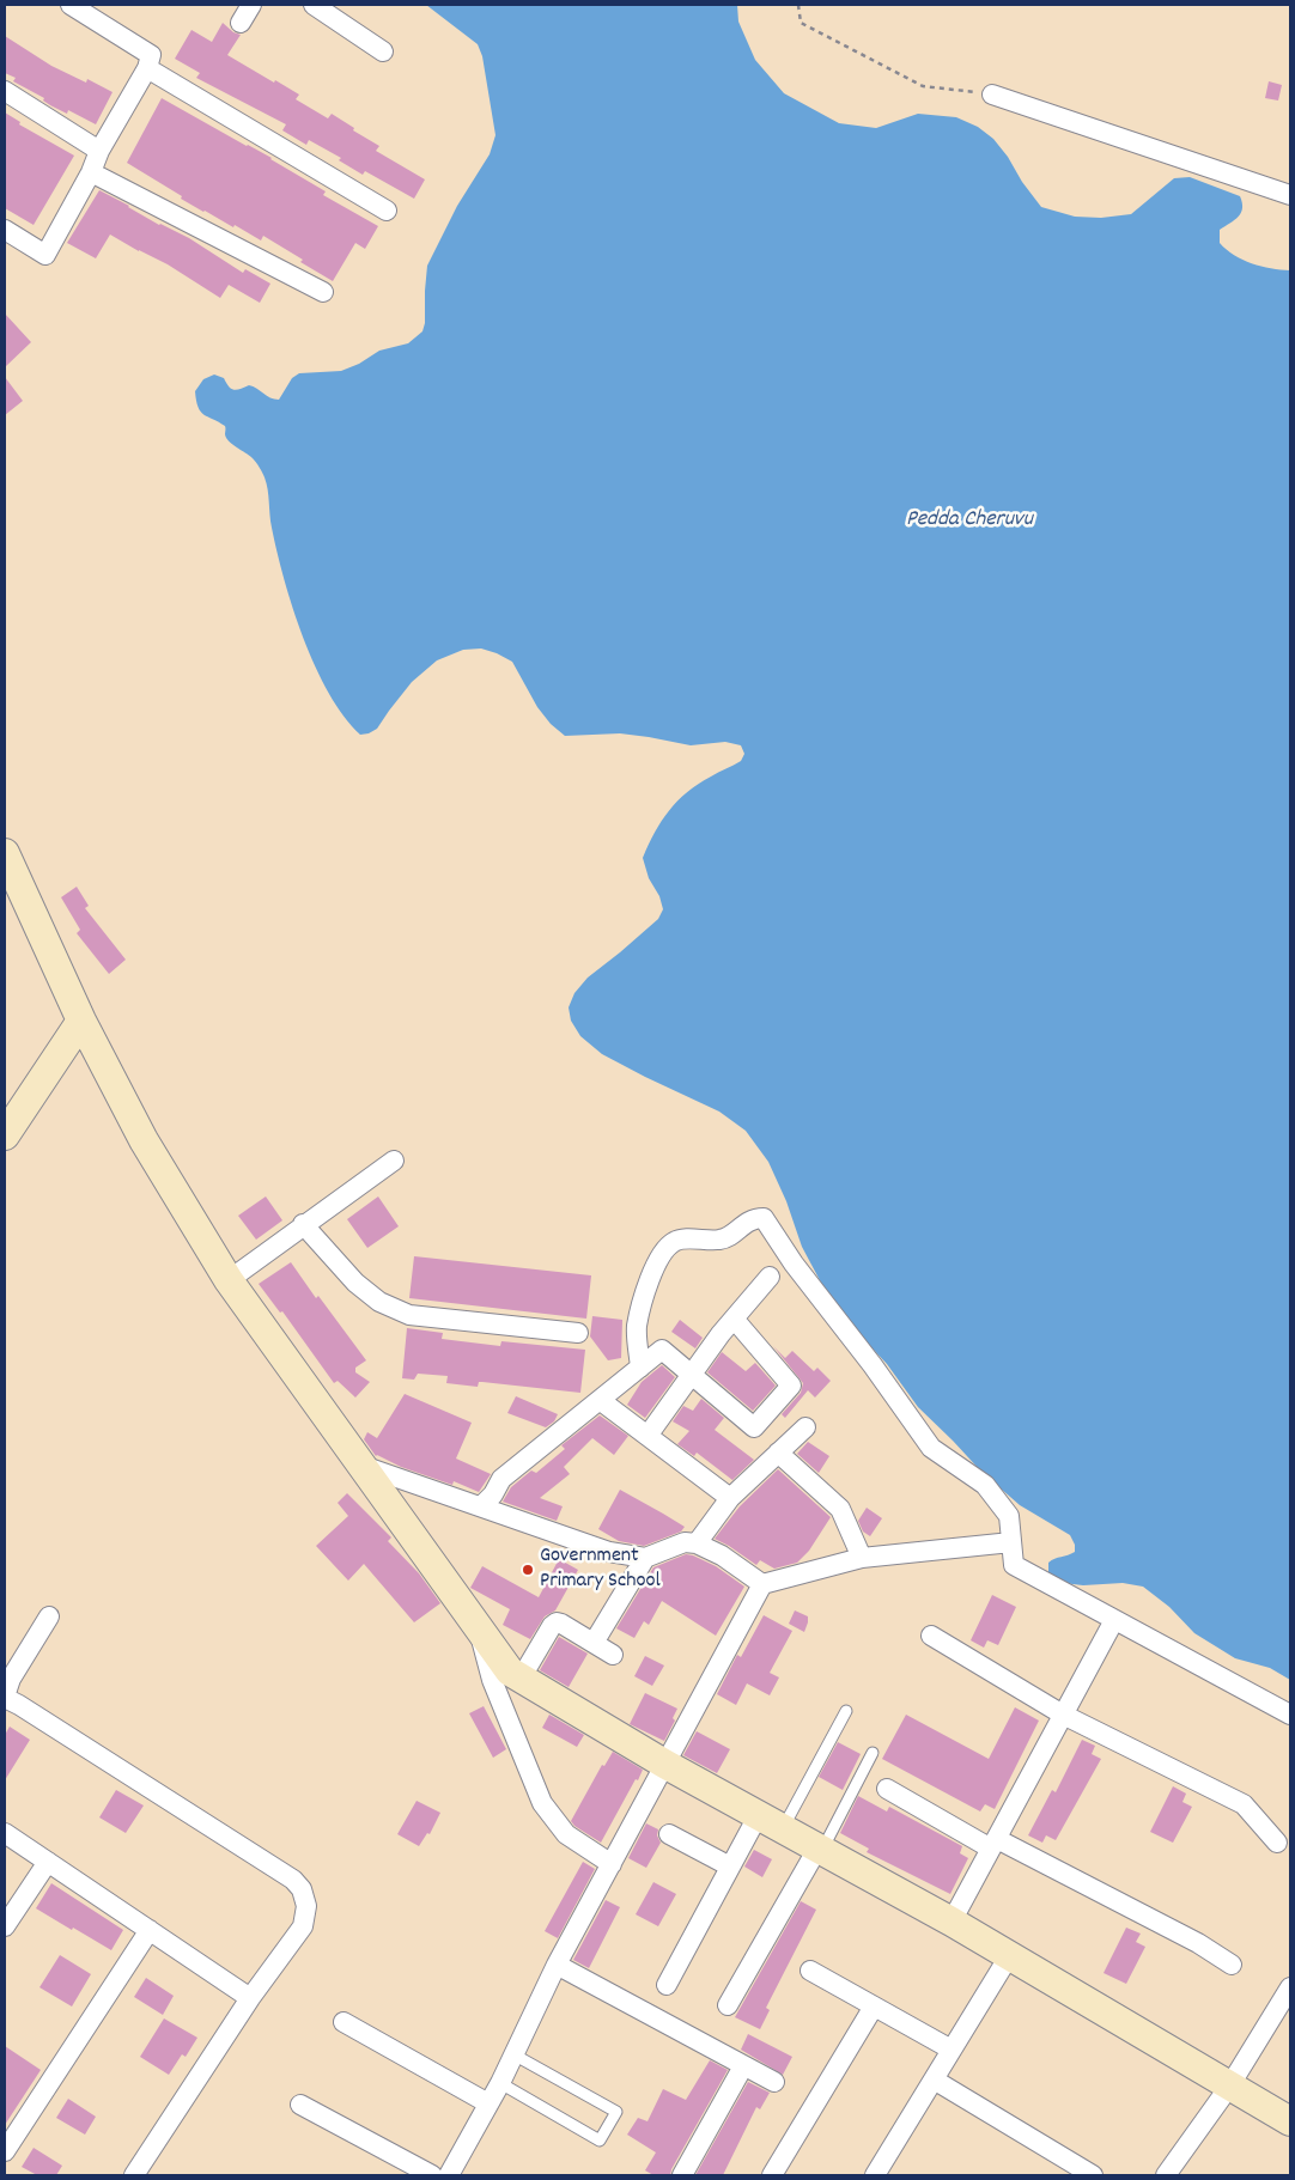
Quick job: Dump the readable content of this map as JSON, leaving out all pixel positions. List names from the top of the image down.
{
  "water": ["Pedda Cheruvu"],
  "places": ["Government Primary School"]
}
